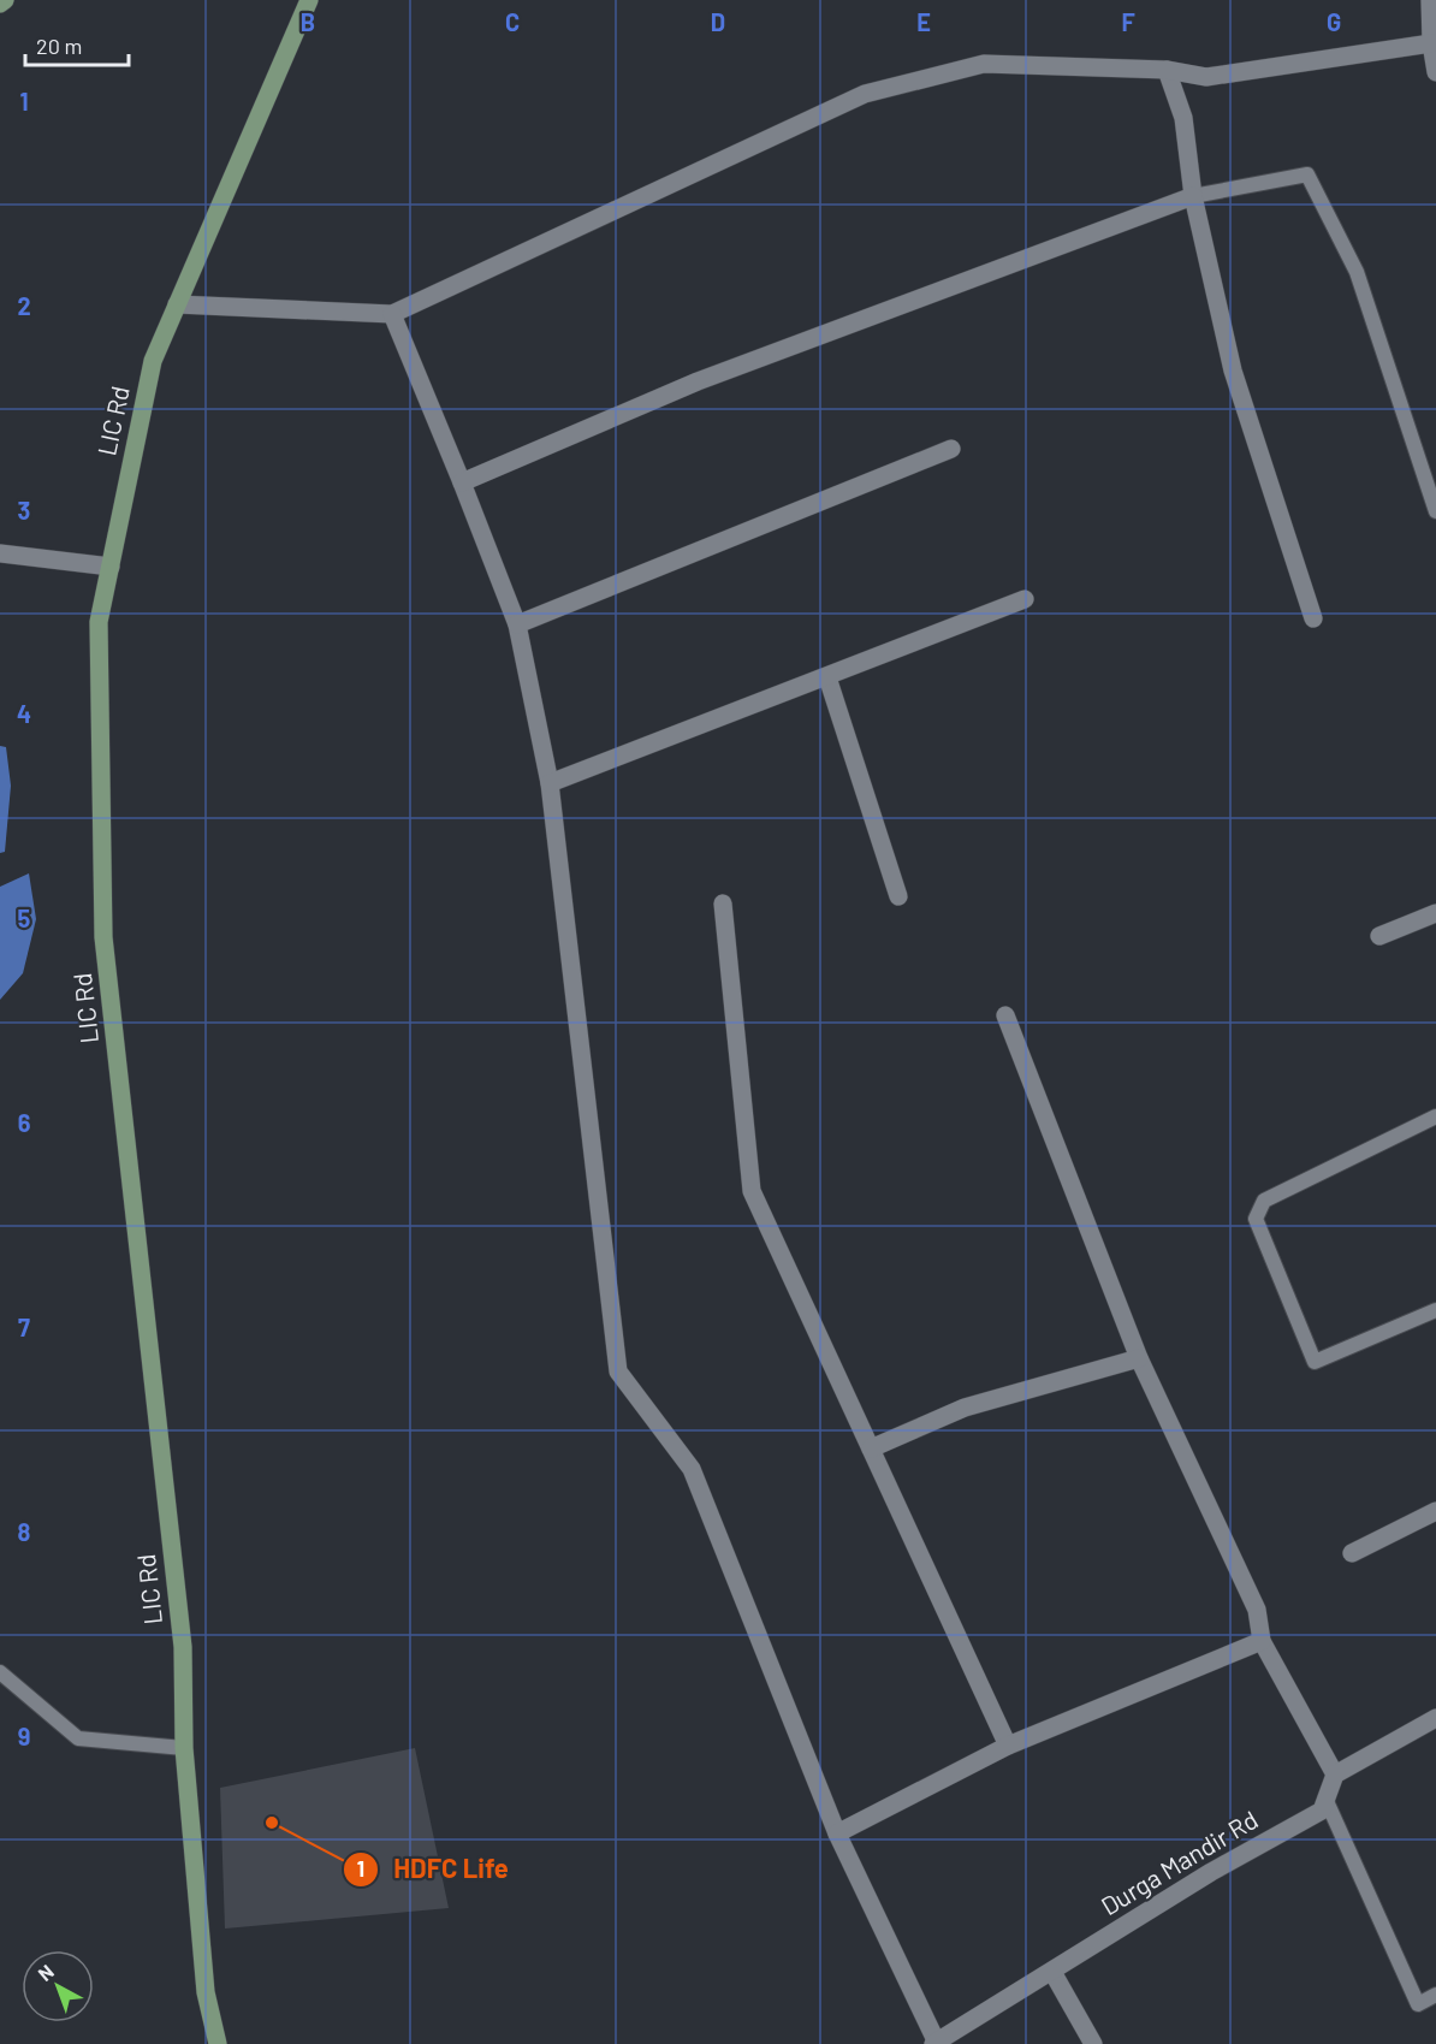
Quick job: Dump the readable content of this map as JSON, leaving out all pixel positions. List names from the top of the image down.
{
  "streets": {
    "main road": ["LIC Rd"],
    "street": ["Durga Mandir Rd"]
  },
  "places": ["HDFC Life"],
  "scale_bar": "20 m",
  "north": "top left",
  "grid": {
    "columns": [
      "B",
      "C",
      "D",
      "E",
      "F",
      "G"
    ],
    "rows": [
      "1",
      "2",
      "3",
      "4",
      "5",
      "6",
      "7",
      "8",
      "9"
    ]
  }
}
